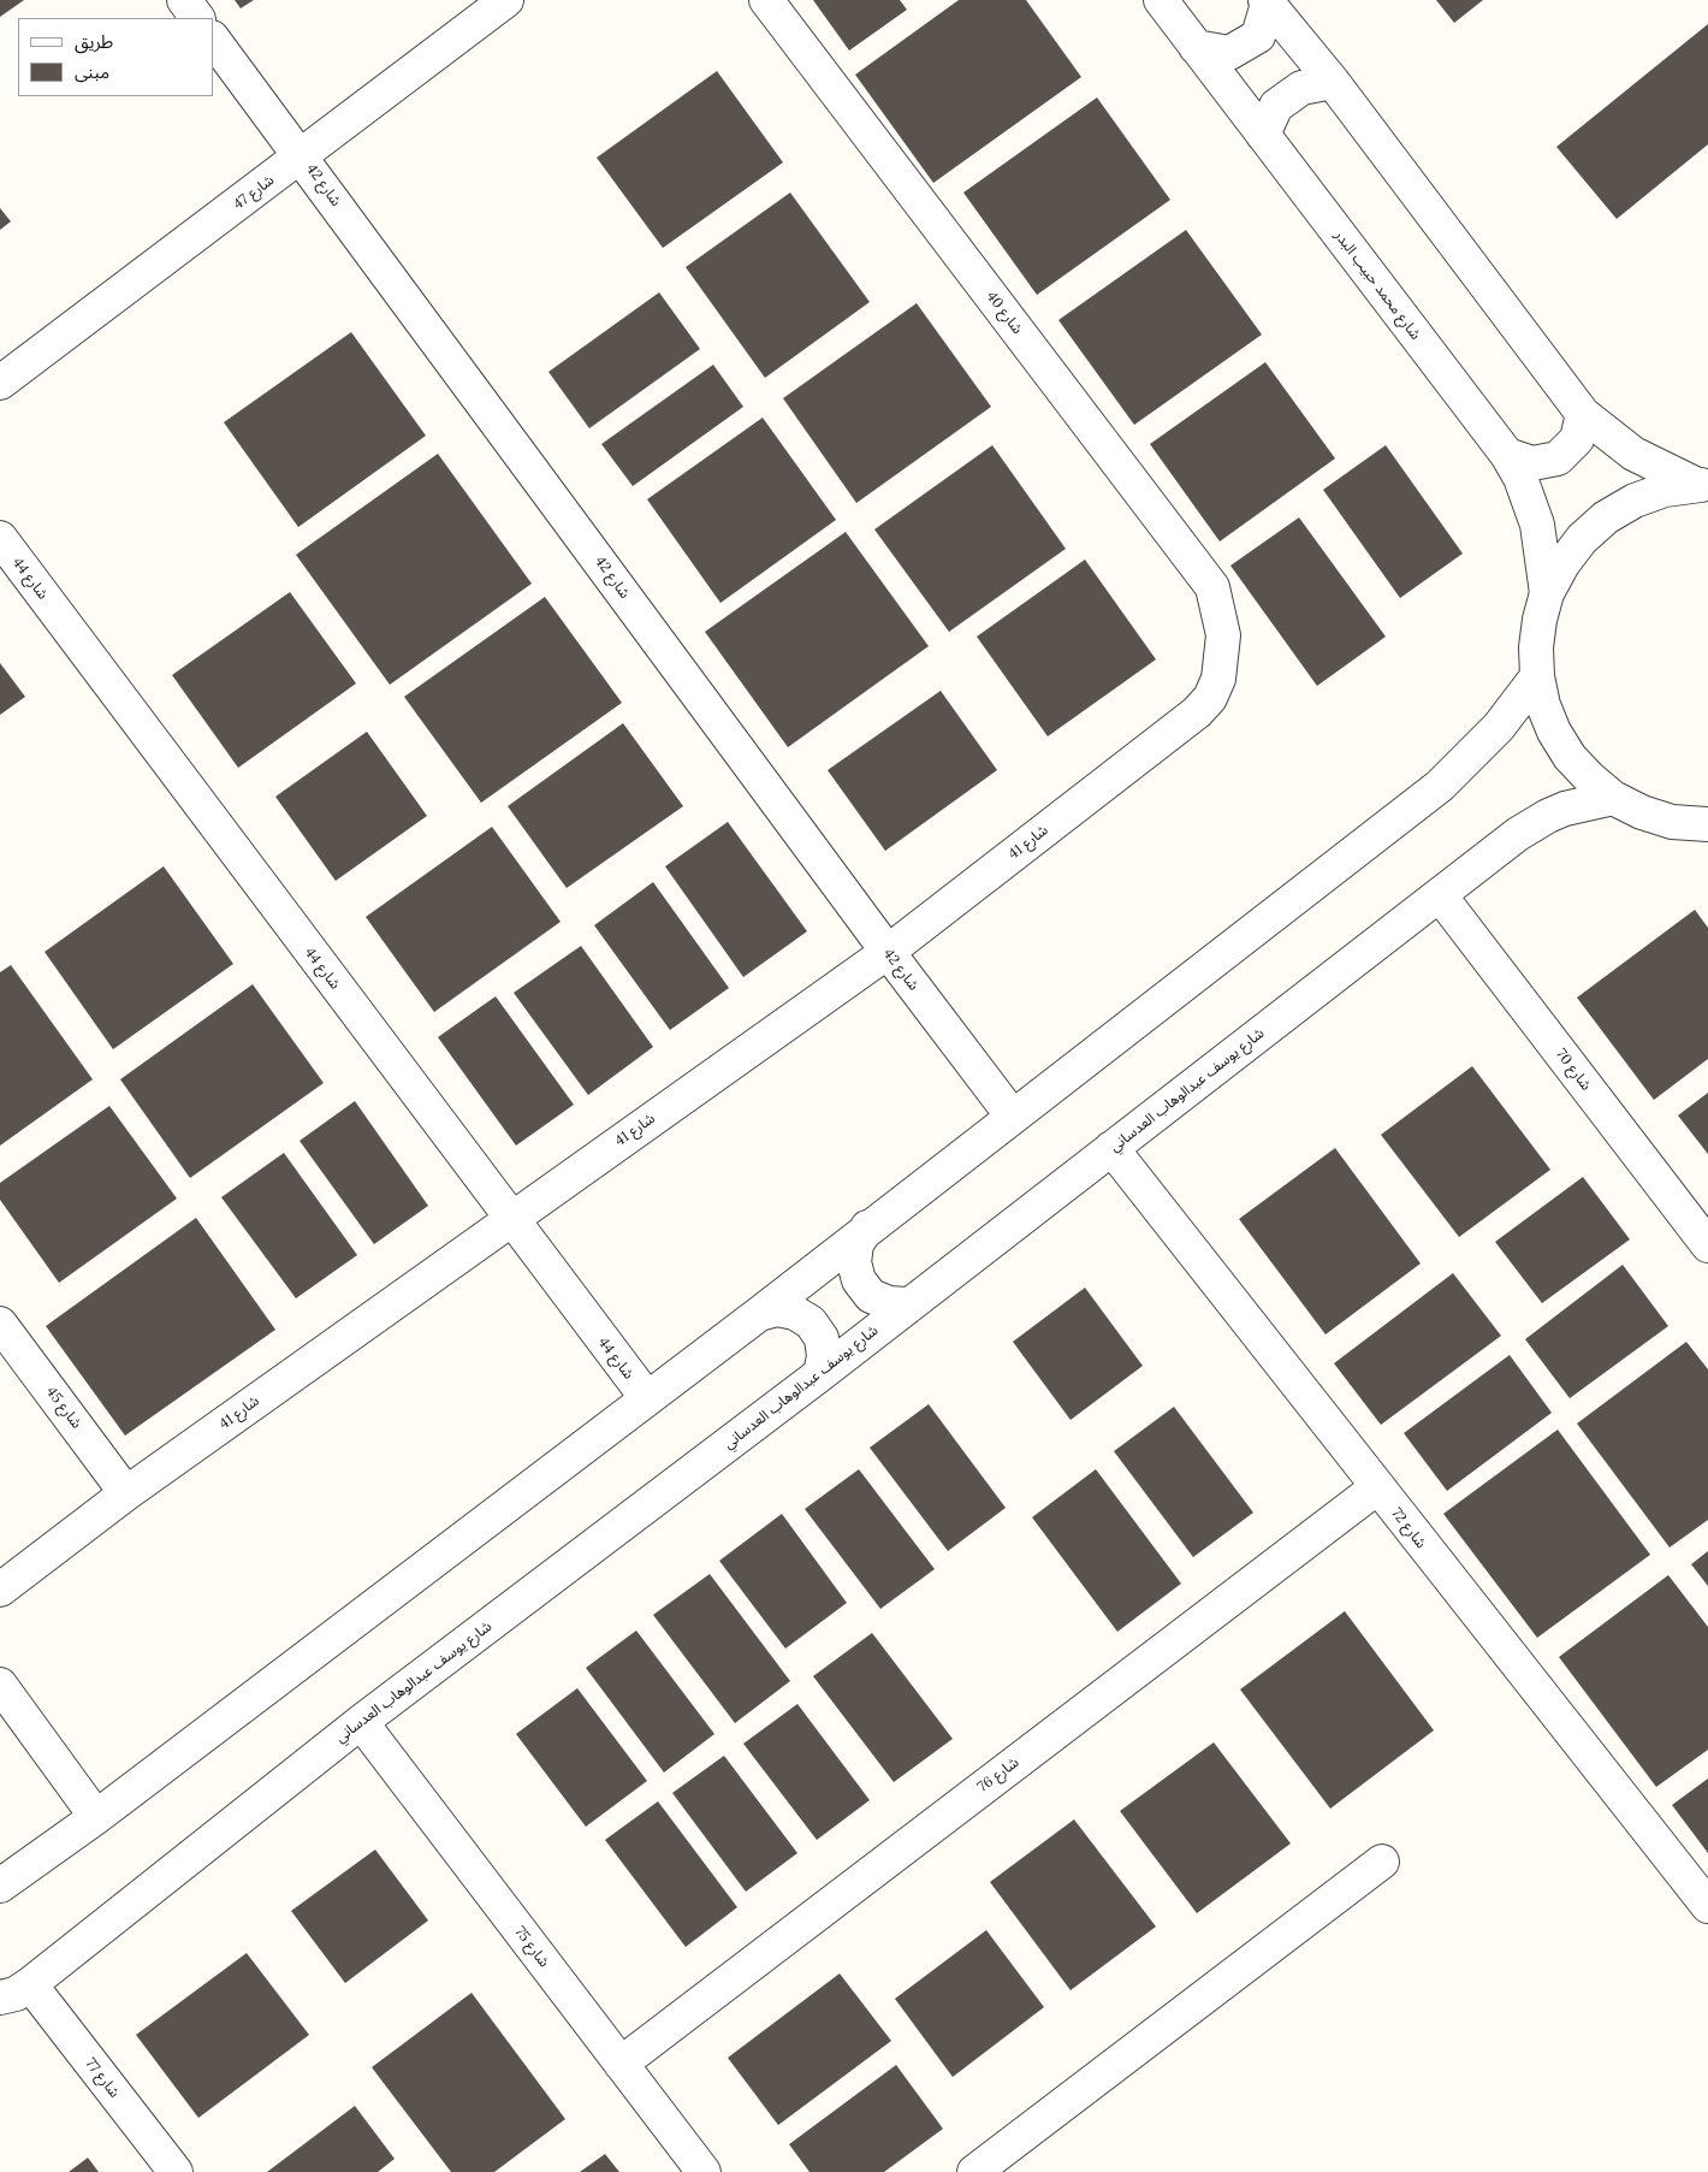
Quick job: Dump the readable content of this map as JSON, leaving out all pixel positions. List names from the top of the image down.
{
  "streets": {
    "street": [
      "شارع 42",
      "شارع 47",
      "شارع محمد حبيب البدر",
      "شارع 40",
      "شارع 44",
      "شارع 41",
      "شارع 70",
      "شارع يوسف عبدالوهاب العدساني",
      "شارع 45",
      "شارع 72",
      "شارع 76",
      "شارع 75",
      "شارع 77"
    ]
  },
  "crossings": [
    ["شارع 42", "شارع 47"],
    ["شارع 42", "شارع 41"],
    ["شارع 40", "شارع 41"],
    ["شارع 44", "شارع 41"],
    ["شارع 41", "شارع 45"],
    ["شارع 70", "شارع يوسف عبدالوهاب العدساني"],
    ["شارع يوسف عبدالوهاب العدساني", "شارع 72"],
    ["شارع يوسف عبدالوهاب العدساني", "شارع 75"],
    ["شارع يوسف عبدالوهاب العدساني", "شارع 77"],
    ["شارع 72", "شارع 76"],
    ["شارع 76", "شارع 75"]
  ],
  "legend": ["طريق", "مبنى"]
}
